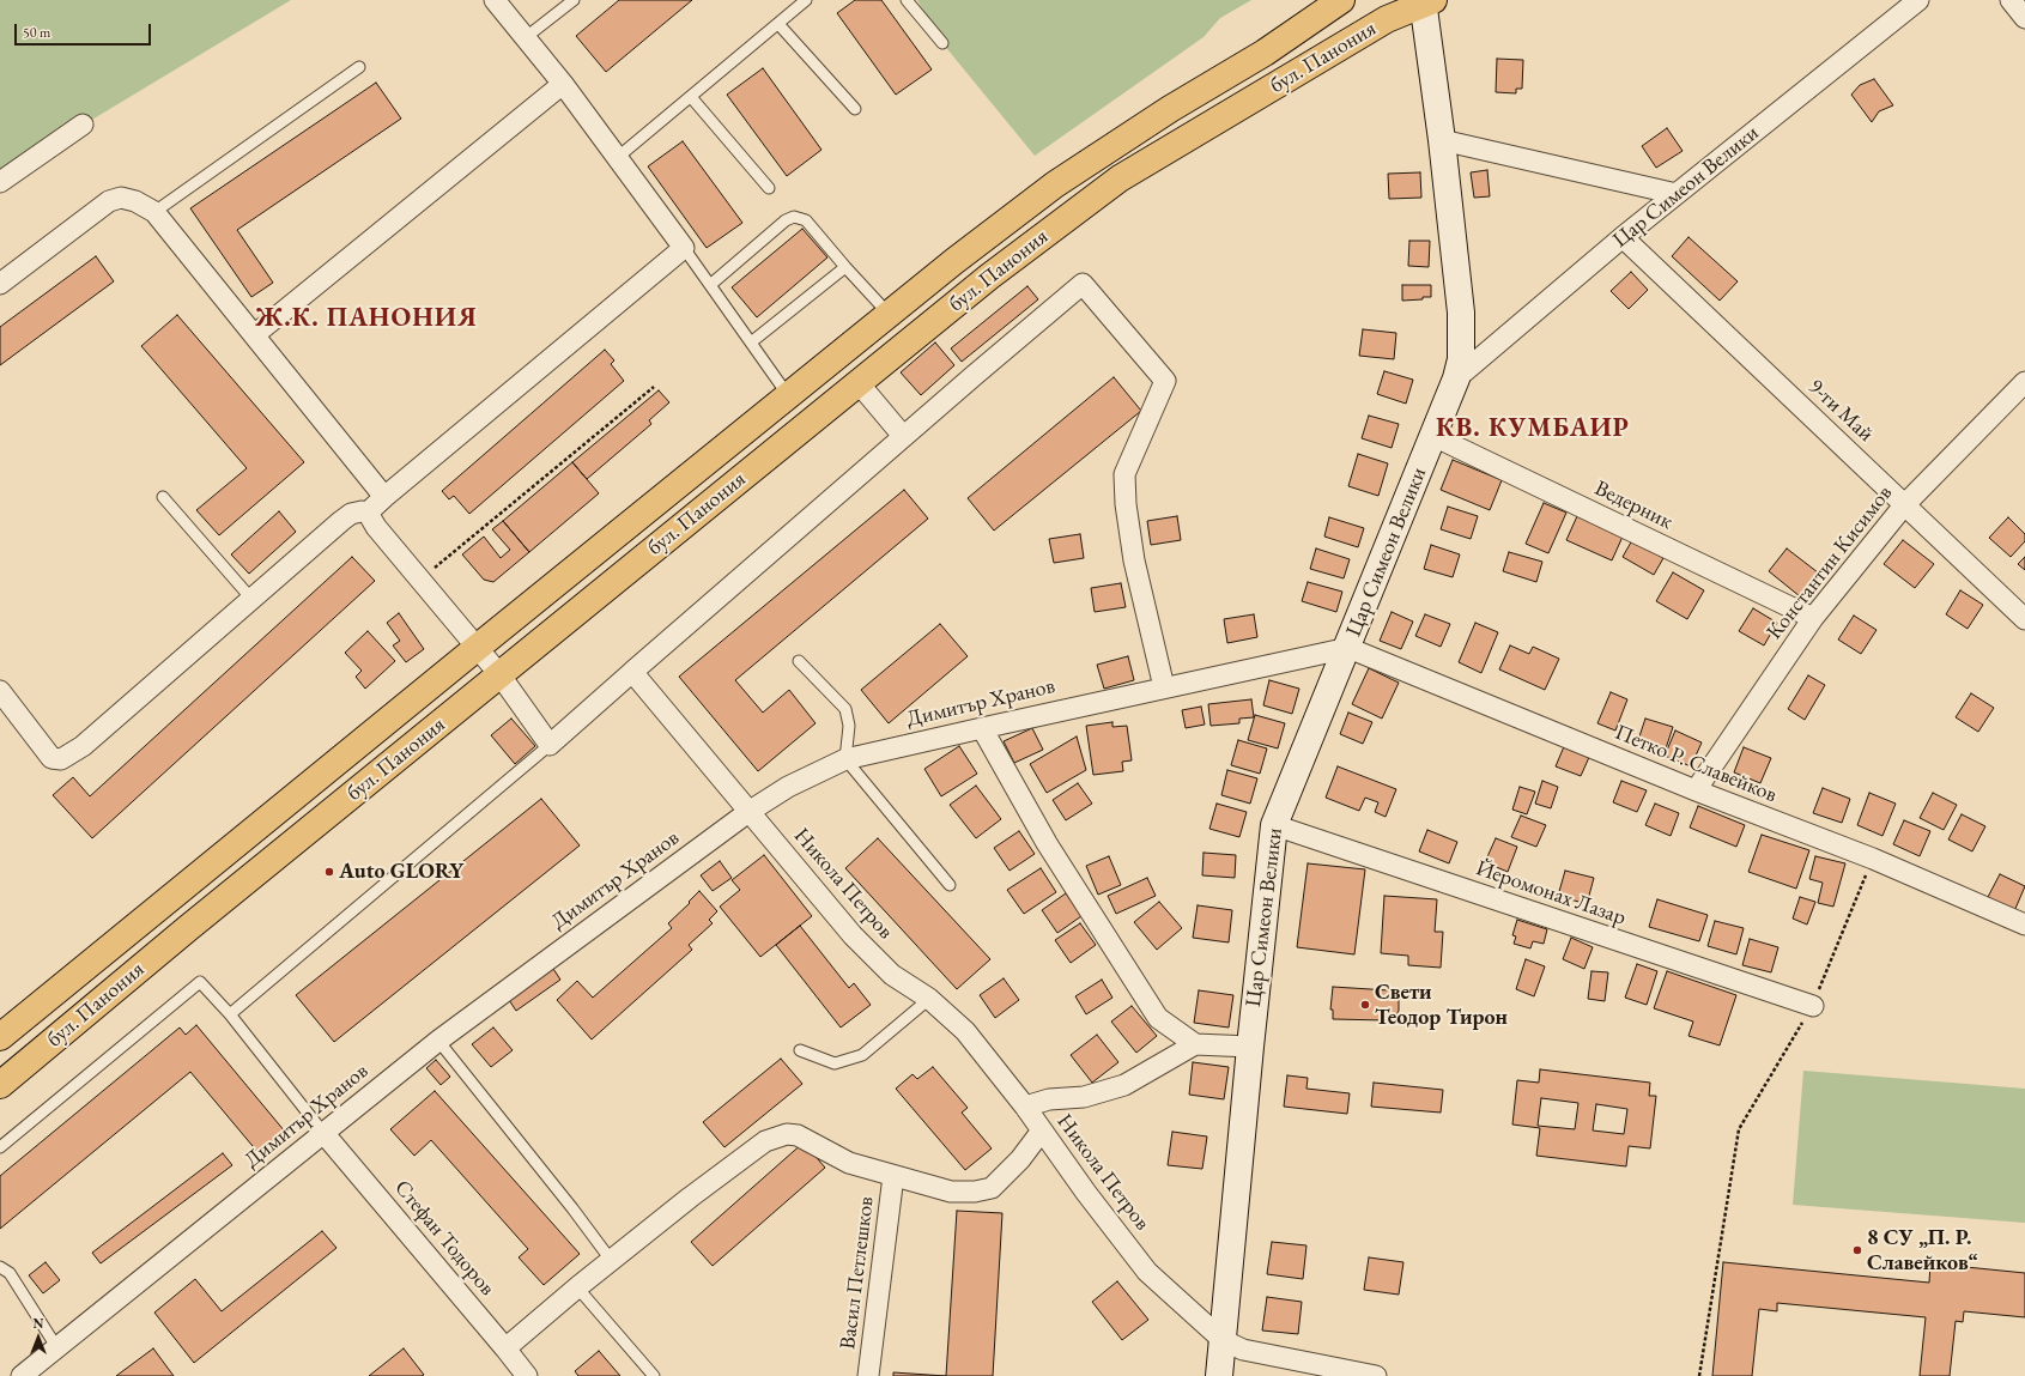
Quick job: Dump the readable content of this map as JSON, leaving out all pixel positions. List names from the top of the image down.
{
  "streets": {
    "main road": ["бул. Панония", "Цар Симеон Велики"],
    "street": [
      "9-ти Май",
      "Ведерник",
      "Константин Кисимов",
      "Димитър Хранов",
      "Петко Р. Славейков",
      "Никола Петров",
      "Йеромонах Лазар",
      "Стефан Тодоров",
      "Васил Петлешков"
    ]
  },
  "crossings": [
    ["бул. Панония", "Цар Симеон Велики"],
    ["Цар Симеон Велики", "9-ти Май"],
    ["Цар Симеон Велики", "Ведерник"],
    ["Цар Симеон Велики", "Димитър Хранов"],
    ["Цар Симеон Велики", "Петко Р. Славейков"],
    ["Цар Симеон Велики", "Никола Петров"],
    ["Цар Симеон Велики", "Йеромонах Лазар"],
    ["9-ти Май", "Константин Кисимов"],
    ["Ведерник", "Константин Кисимов"],
    ["Константин Кисимов", "Петко Р. Славейков"],
    ["Димитър Хранов", "Петко Р. Славейков"],
    ["Димитър Хранов", "Никола Петров"],
    ["Димитър Хранов", "Стефан Тодоров"]
  ],
  "districts": ["Ж.К. ПАНОНИЯ", "КВ. КУМБАИР"],
  "places": ["Auto GLORY", "Свети Теодор Тирон", "8 СУ „П. Р. Славейков“"],
  "scale_bar": "50 m",
  "north": "top"
}
